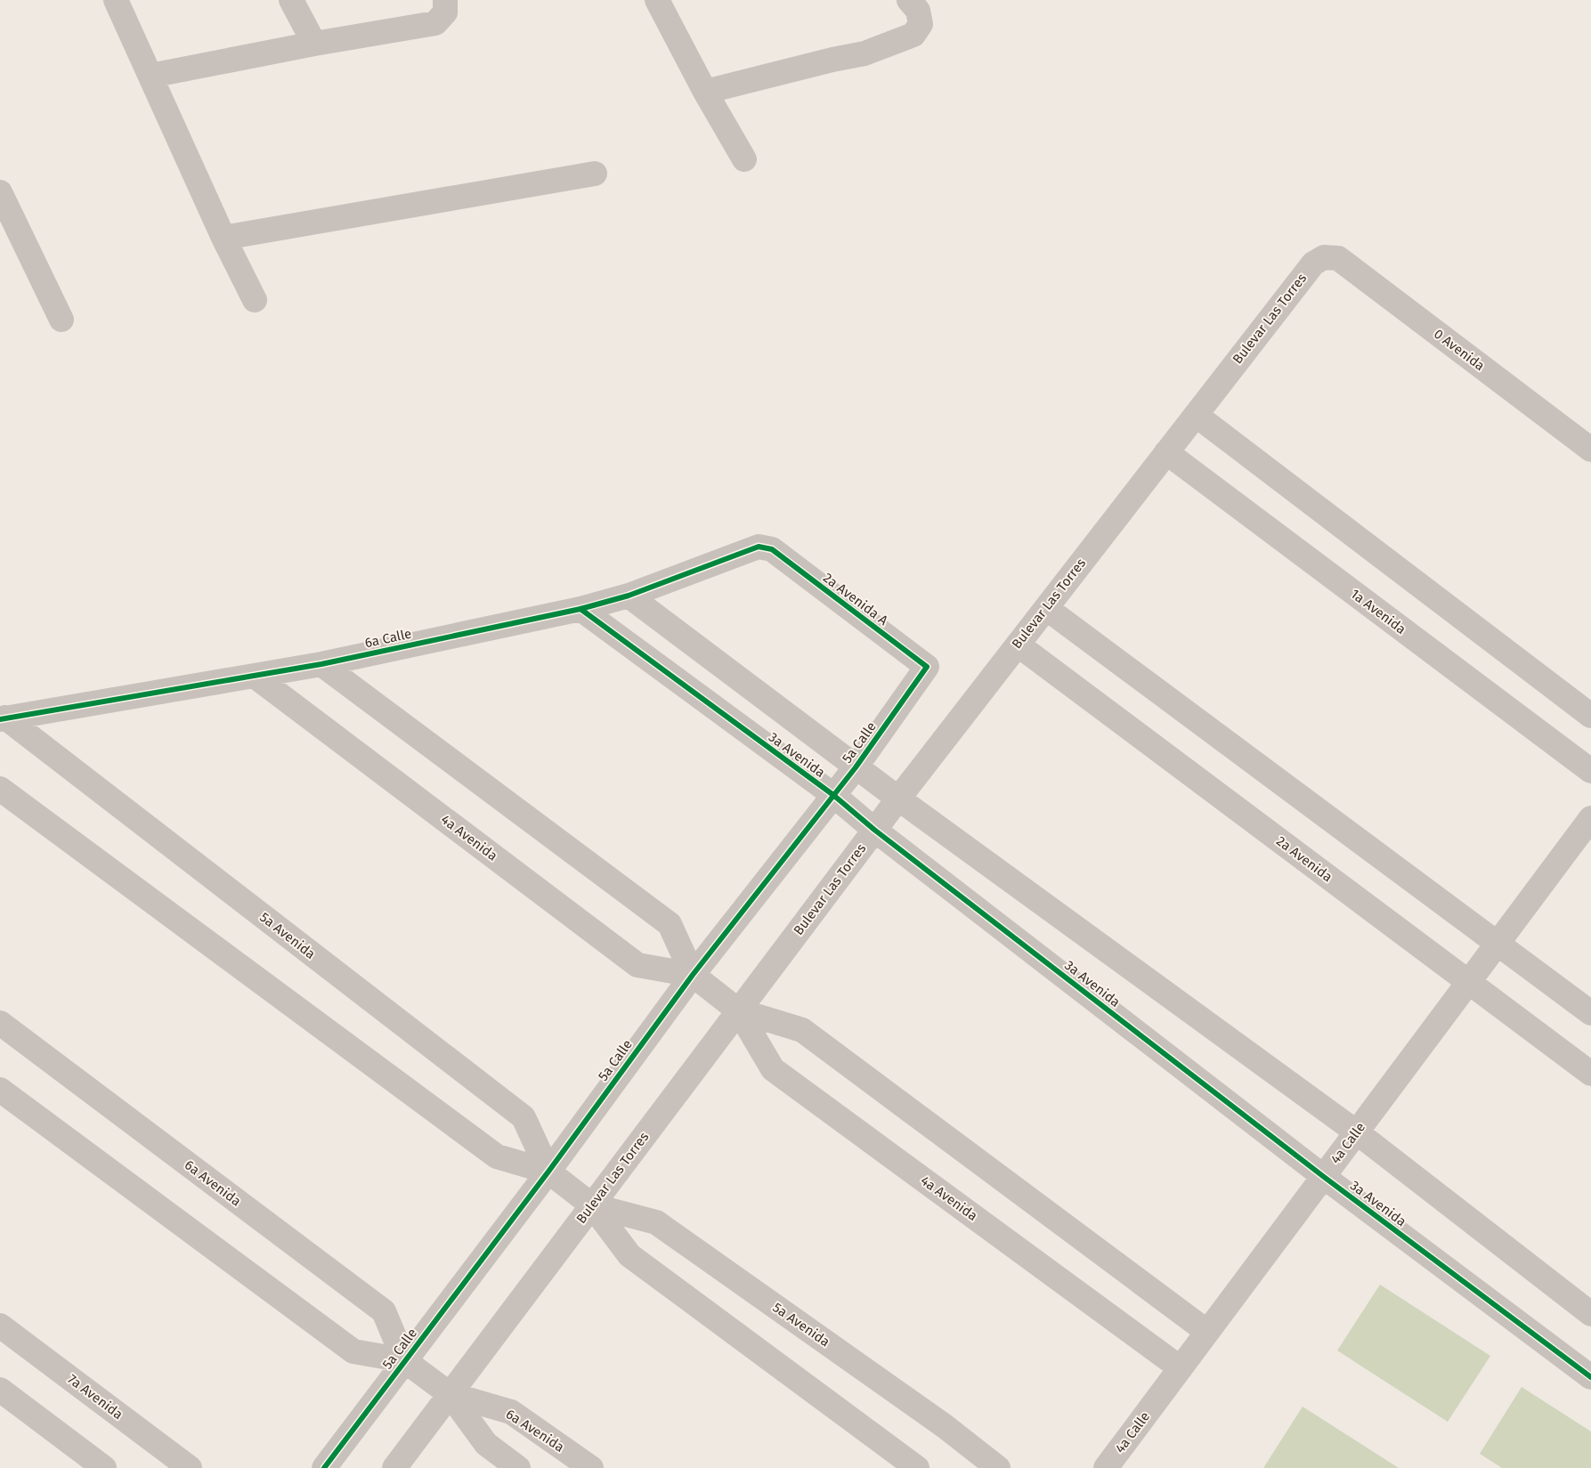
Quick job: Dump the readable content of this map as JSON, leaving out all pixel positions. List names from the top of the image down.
{
  "streets": {
    "street": [
      "Bulevar Las Torres",
      "0 Avenida",
      "2a Avenida A",
      "1a Avenida",
      "6a Calle",
      "5a Calle",
      "3a Avenida",
      "4a Avenida",
      "2a Avenida",
      "5a Avenida",
      "4a Calle",
      "6a Avenida",
      "7a Avenida"
    ]
  },
  "crossings": [
    ["Bulevar Las Torres", "0 Avenida"],
    ["Bulevar Las Torres", "1a Avenida"],
    ["Bulevar Las Torres", "3a Avenida"],
    ["Bulevar Las Torres", "4a Avenida"],
    ["Bulevar Las Torres", "2a Avenida"],
    ["Bulevar Las Torres", "5a Avenida"],
    ["Bulevar Las Torres", "6a Avenida"],
    ["2a Avenida A", "6a Calle"],
    ["2a Avenida A", "5a Calle"],
    ["6a Calle", "3a Avenida"],
    ["6a Calle", "4a Avenida"],
    ["6a Calle", "5a Avenida"],
    ["5a Calle", "3a Avenida"],
    ["5a Calle", "4a Avenida"],
    ["5a Calle", "5a Avenida"],
    ["5a Calle", "6a Avenida"],
    ["3a Avenida", "4a Calle"],
    ["4a Avenida", "4a Calle"],
    ["2a Avenida", "4a Calle"]
  ]
}
